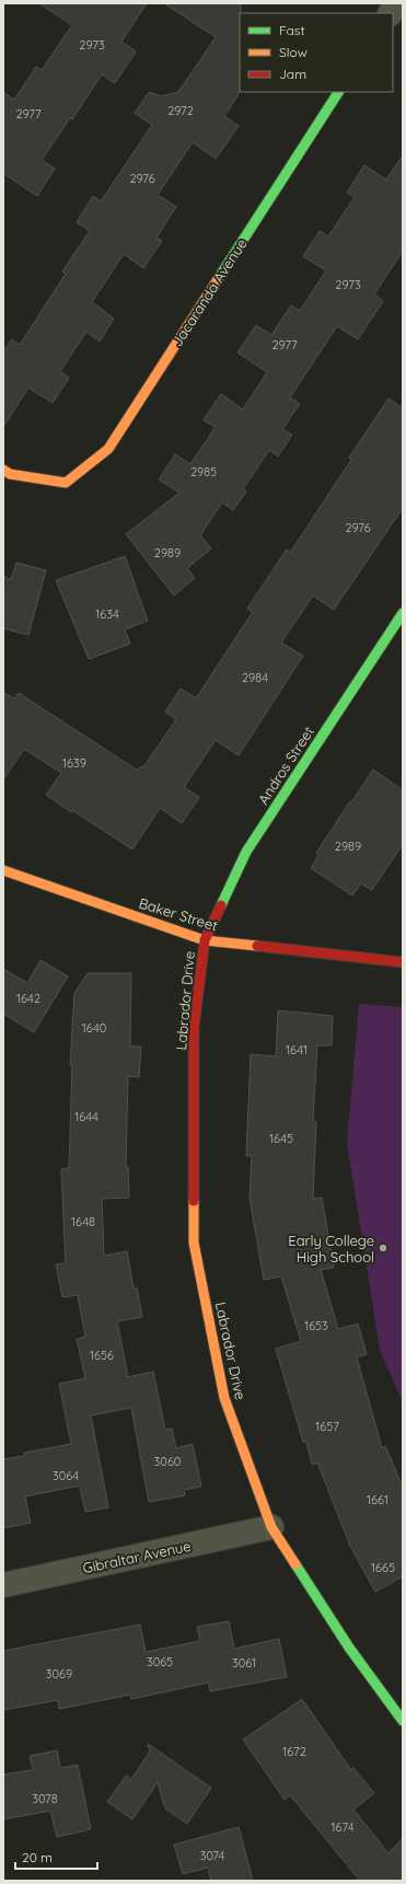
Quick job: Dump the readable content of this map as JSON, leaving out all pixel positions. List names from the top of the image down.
{
  "streets": {
    "street": [
      "Jacaranda Avenue",
      "Andros Street",
      "Baker Street",
      "Labrador Drive",
      "Gibraltar Avenue"
    ]
  },
  "crossings": [
    ["Andros Street", "Baker Street"],
    ["Andros Street", "Labrador Drive"],
    ["Baker Street", "Labrador Drive"],
    ["Labrador Drive", "Gibraltar Avenue"]
  ],
  "places": ["Early College High School"],
  "house_numbers": [
    "2973",
    "2972",
    "2977",
    "2976",
    "2973",
    "2977",
    "2985",
    "2976",
    "2989",
    "1634",
    "2984",
    "1639",
    "2989",
    "1642",
    "1640",
    "1641",
    "1644",
    "1645",
    "1648",
    "1653",
    "1656",
    "1657",
    "3060",
    "3064",
    "1661",
    "1665",
    "3065",
    "3061",
    "3069",
    "1672",
    "3078",
    "1674",
    "3074"
  ],
  "legend": ["Fast", "Slow", "Jam"],
  "scale_bar": "20 m"
}
